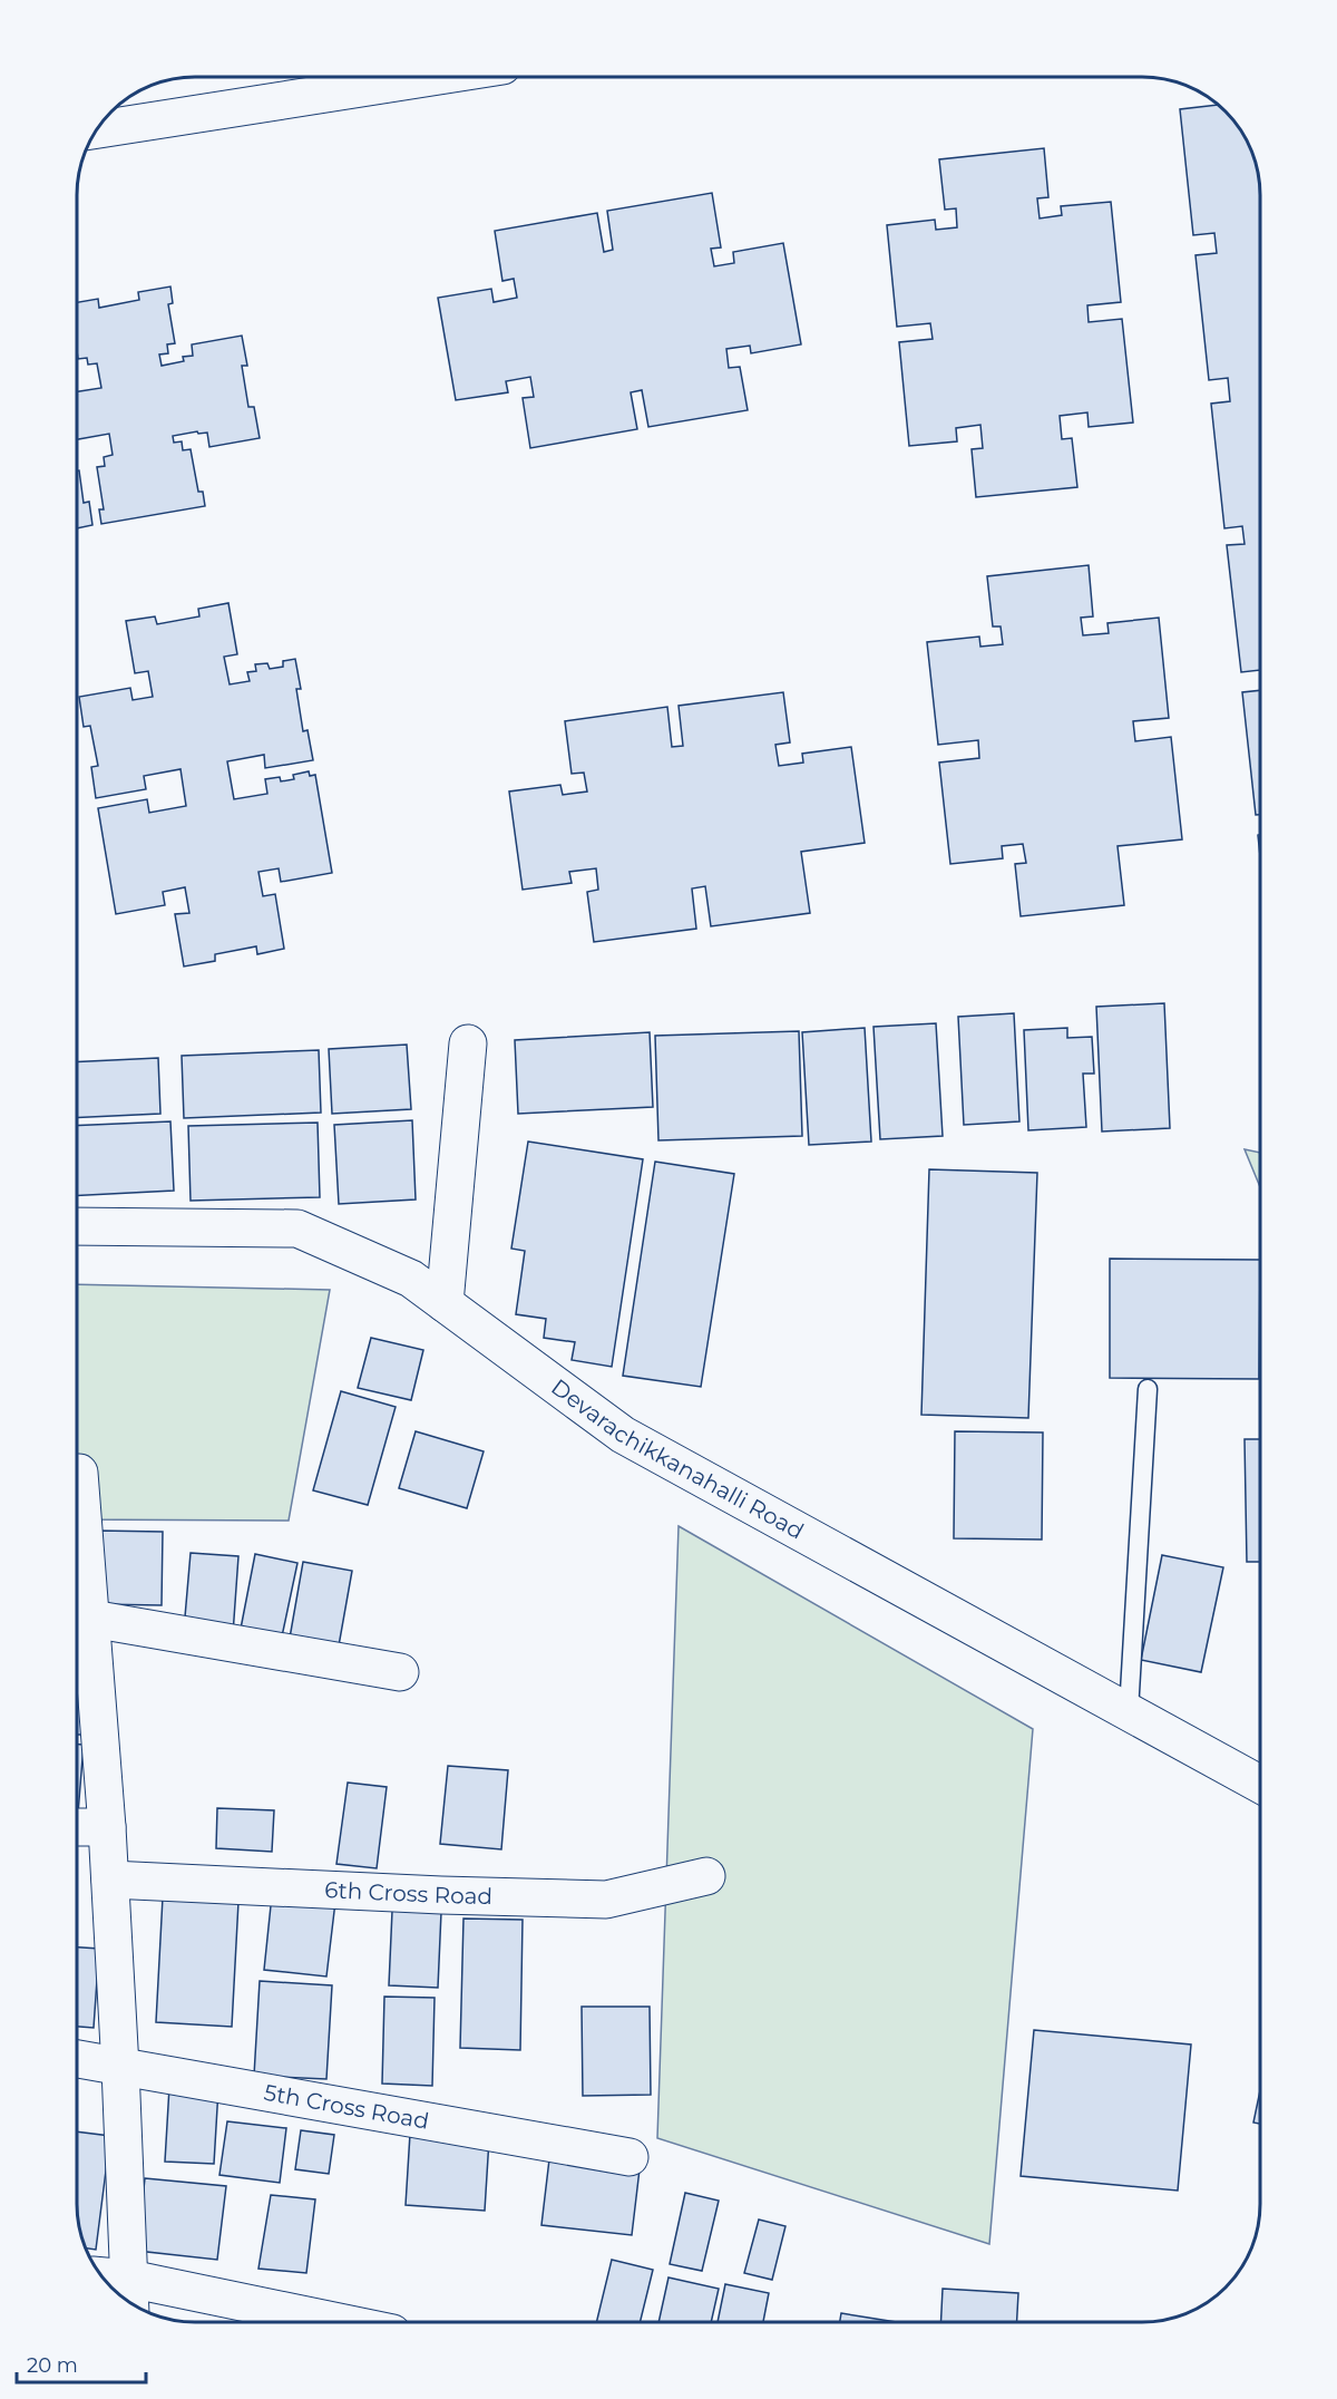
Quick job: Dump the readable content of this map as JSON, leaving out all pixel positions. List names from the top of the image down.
{
  "streets": {
    "street": ["Devarachikkanahalli Road", "6th Cross Road", "5th Cross Road"]
  },
  "scale_bar": "20 m"
}
